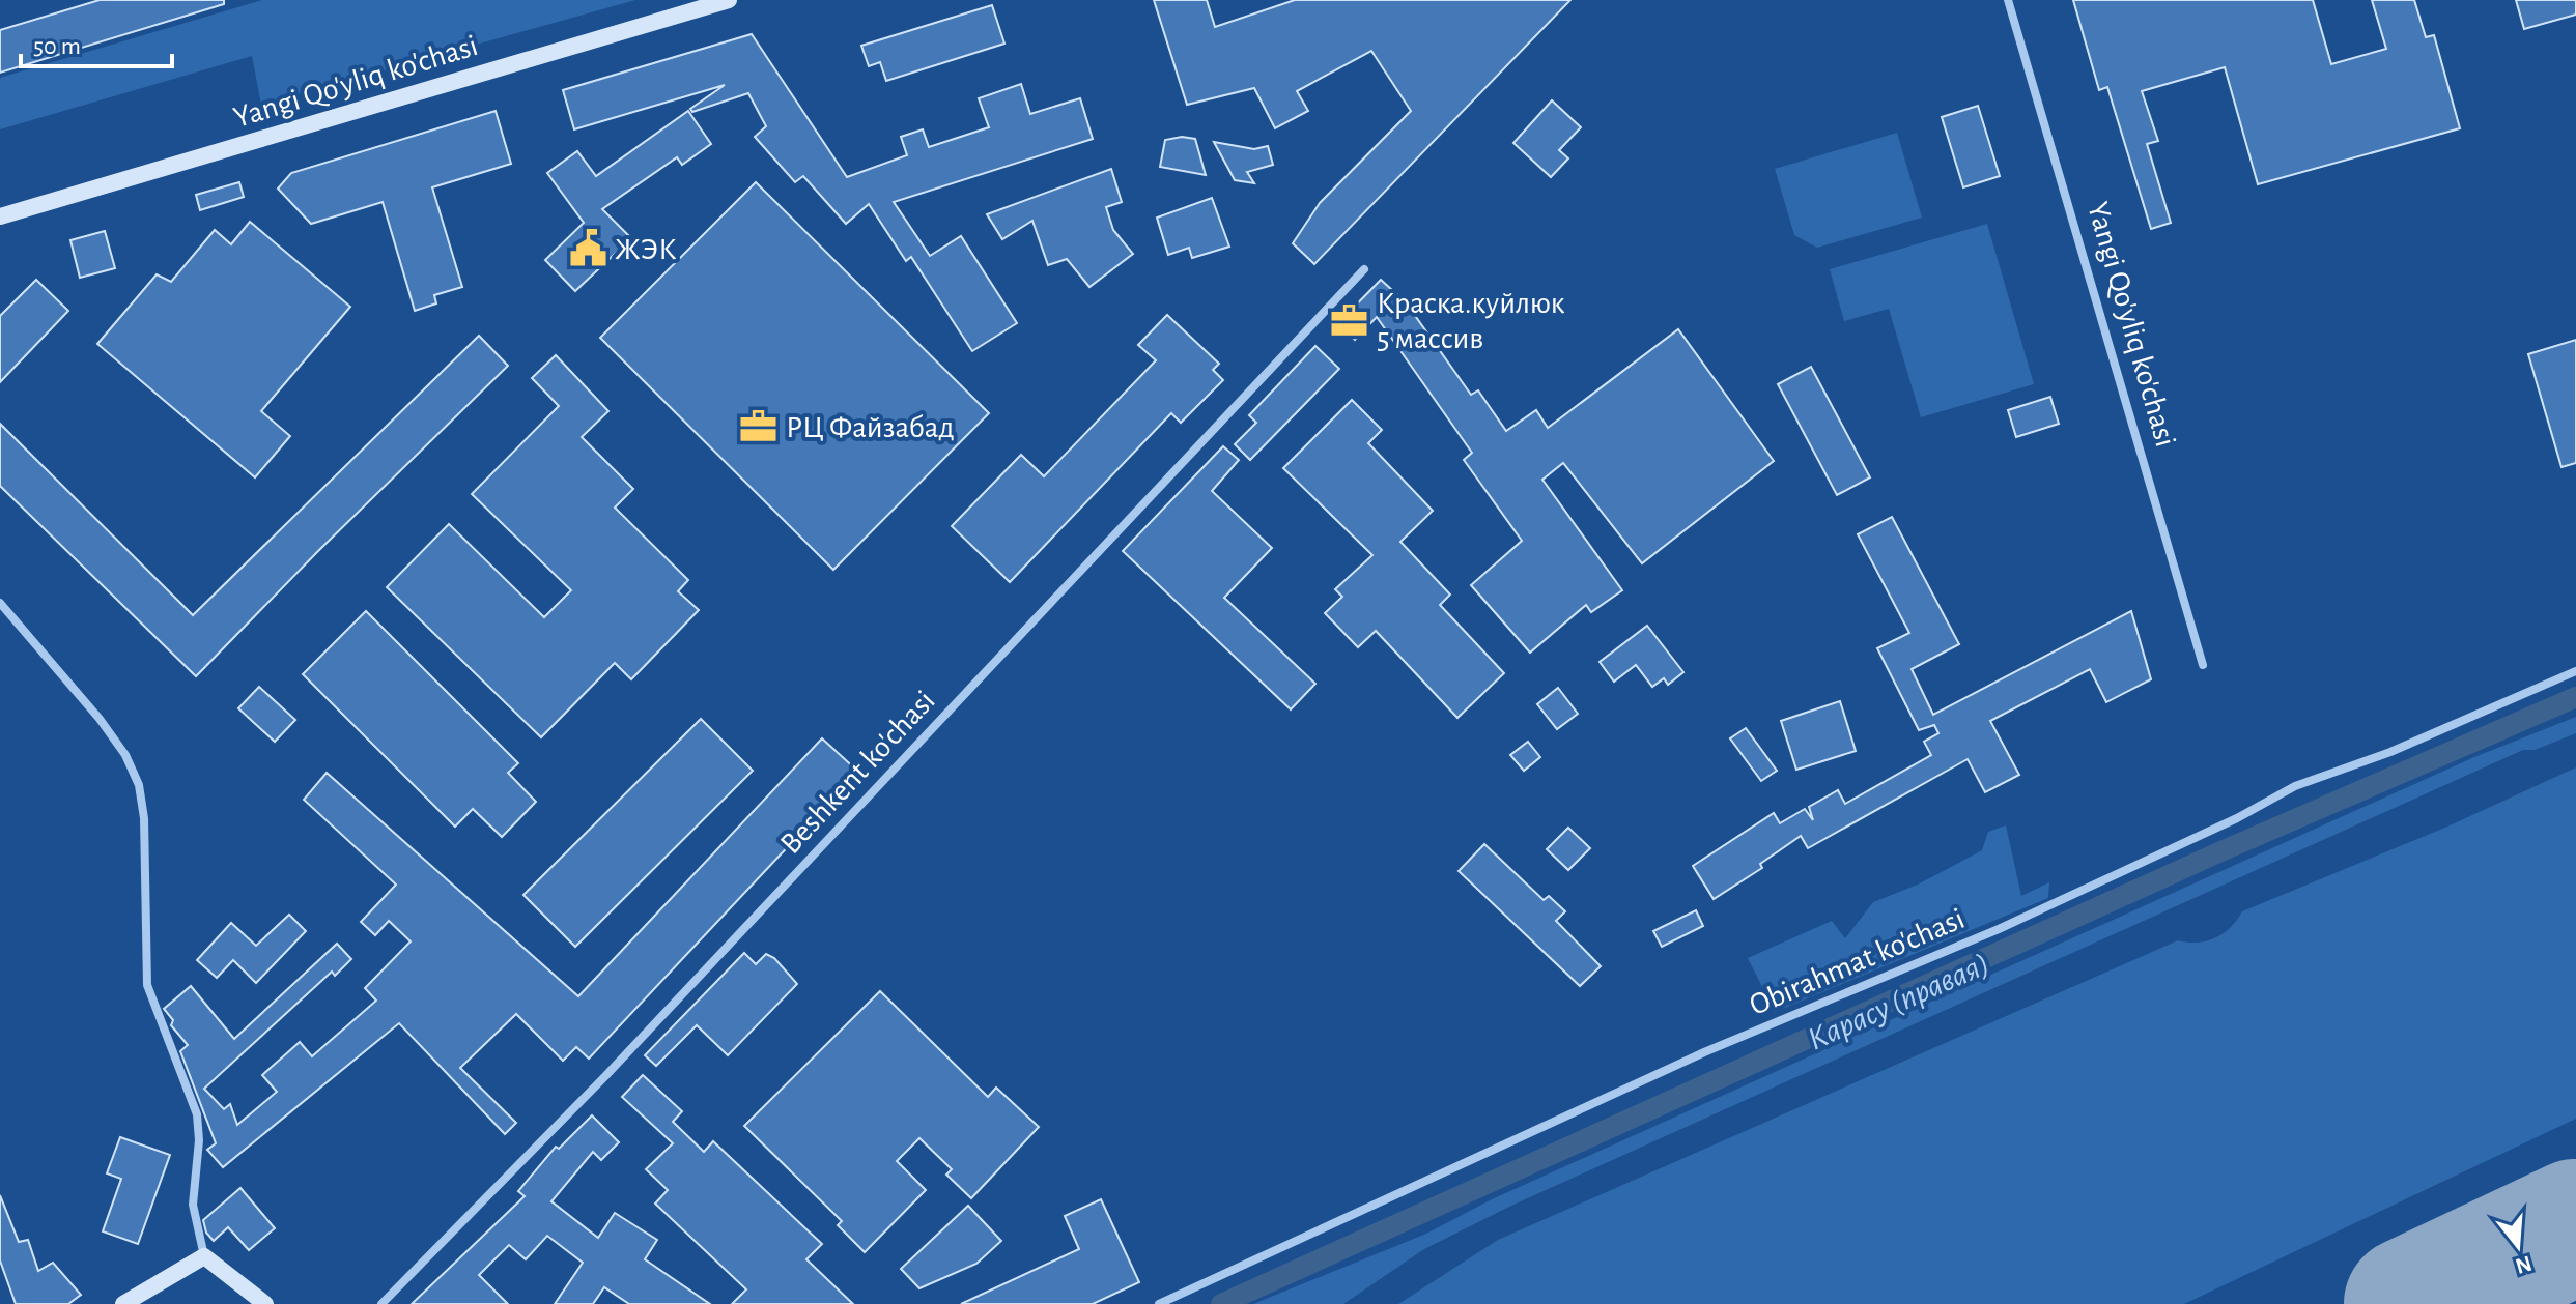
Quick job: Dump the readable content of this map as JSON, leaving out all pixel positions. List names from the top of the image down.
{
  "streets": {
    "street": ["Yangi Qo'yliq ko'chasi", "Beshkent ko'chasi", "Obirahmat ko'chasi"]
  },
  "water": ["Карасу (правая)"],
  "places": {
    "public building": ["ЖЭК"],
    "office": ["Краска.куйлюк 5 массив", "РЦ Файзабад"]
  },
  "scale_bar": "50 m",
  "north": "bottom"
}
